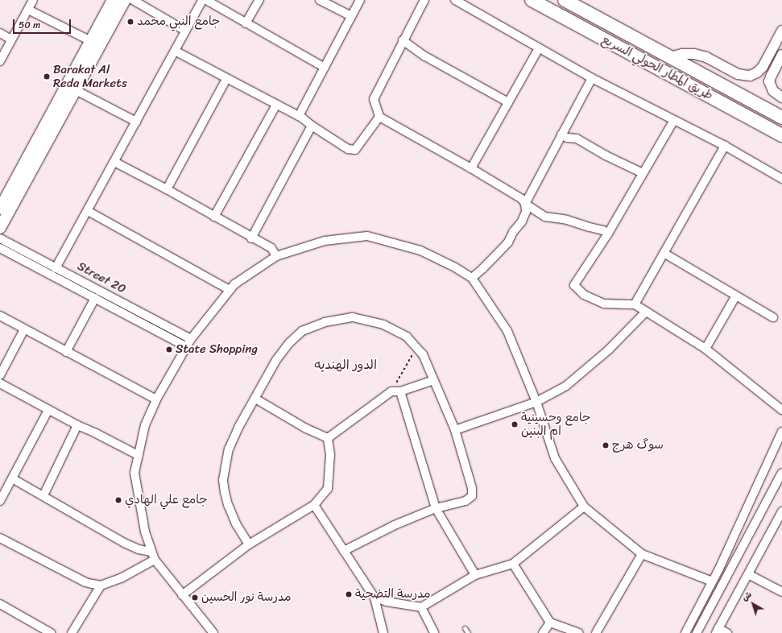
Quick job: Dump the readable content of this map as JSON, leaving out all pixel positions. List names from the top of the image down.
{
  "streets": {
    "highway": ["طريق المطار الحولي السريع"],
    "street": ["Street 20"]
  },
  "districts": ["الدور الهنديه"],
  "places": [
    "جامع النبي محمد",
    "Barakat Al Reda Markets",
    "State Shopping",
    "جامع وحسينية ام البنين",
    "سوگ هرج",
    "جامع علي الهادي",
    "مدرسة التضحية",
    "مدرسة نور الحسين"
  ],
  "scale_bar": "50 m",
  "north": "top left"
}
